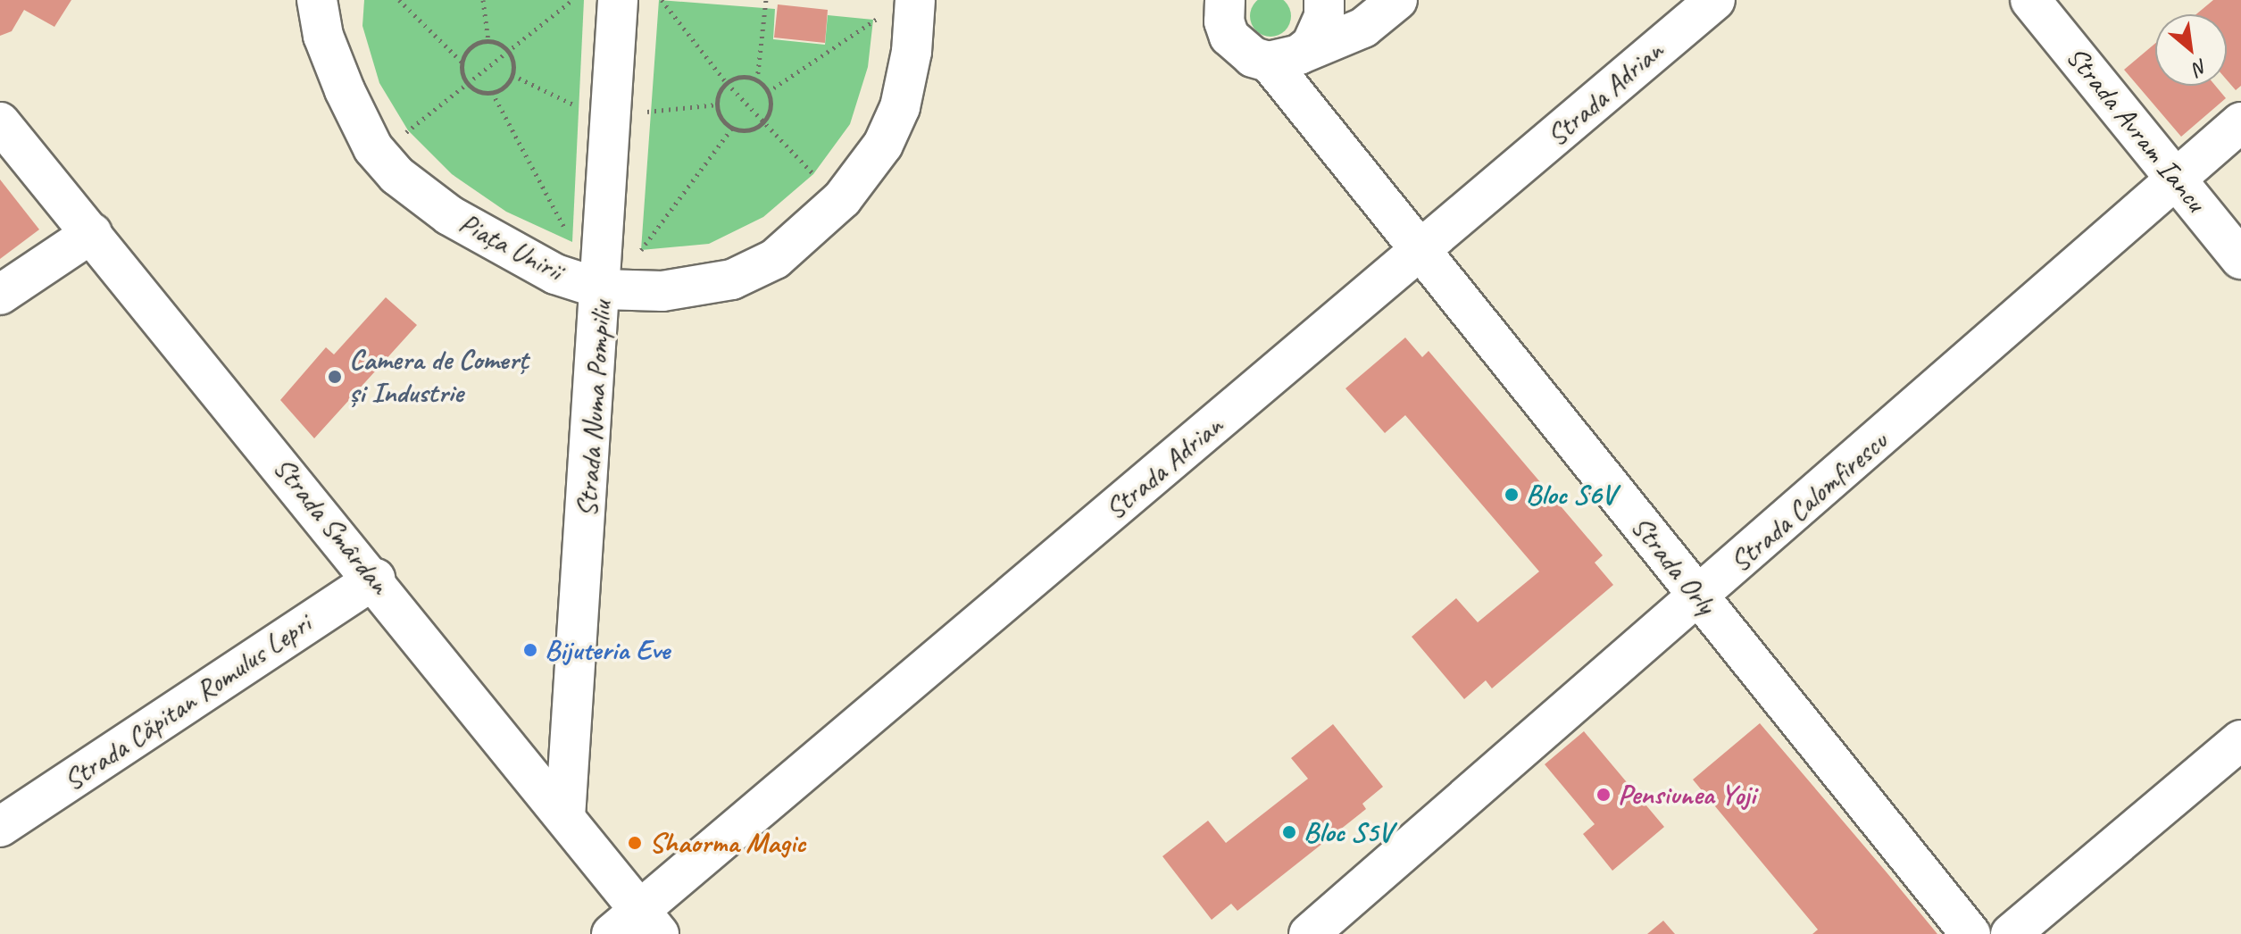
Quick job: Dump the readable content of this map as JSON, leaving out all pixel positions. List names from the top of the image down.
{
  "streets": {
    "street": [
      "Strada Adrian",
      "Strada Avram Iancu",
      "Piața Unirii",
      "Strada Numa Pompiliu",
      "Strada Calomfirescu",
      "Strada Smârdan",
      "Strada Orly",
      "Strada Căpitan Romulus Lepri"
    ]
  },
  "crossings": [
    ["Strada Adrian", "Strada Smârdan"],
    ["Strada Adrian", "Strada Orly"],
    ["Strada Avram Iancu", "Strada Calomfirescu"],
    ["Piața Unirii", "Strada Numa Pompiliu"],
    ["Strada Numa Pompiliu", "Strada Smârdan"],
    ["Strada Calomfirescu", "Strada Orly"],
    ["Strada Smârdan", "Strada Căpitan Romulus Lepri"]
  ],
  "places": [
    "Camera de Comerț și Industrie",
    "Bloc S6V",
    "Bijuteria Eve",
    "Pensiunea Yoji",
    "Bloc S5V",
    "Shaorma Magic"
  ],
  "north": "bottom right"
}
